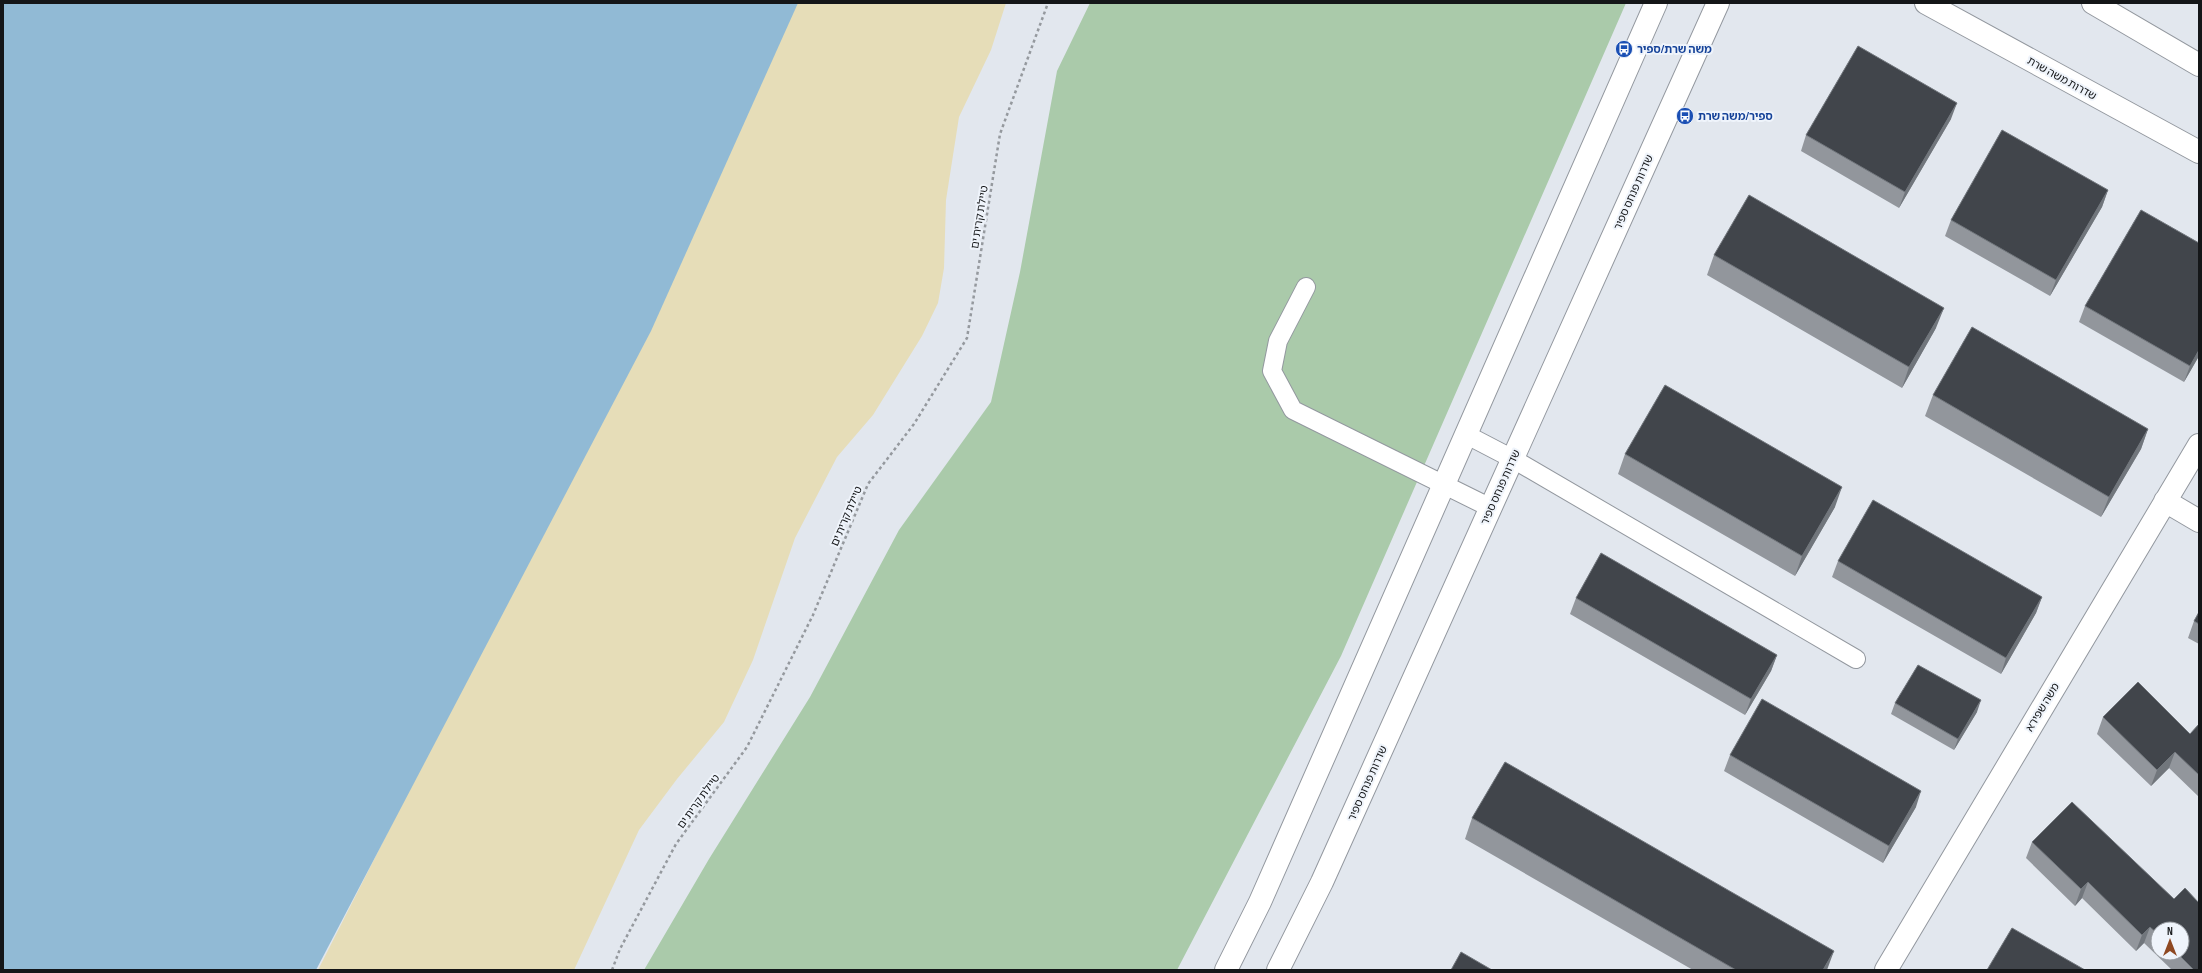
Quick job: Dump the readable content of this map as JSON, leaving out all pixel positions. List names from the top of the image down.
{
  "streets": {
    "street": ["שדרות משה שרת", "שדרות פנחס ספיר", "משה שפירא"],
    "path": ["טיילת קרית ים"]
  },
  "places": {
    "bus stop": ["משה שרת/ספיר", "ספיר/משה שרת"]
  },
  "north": "top"
}
